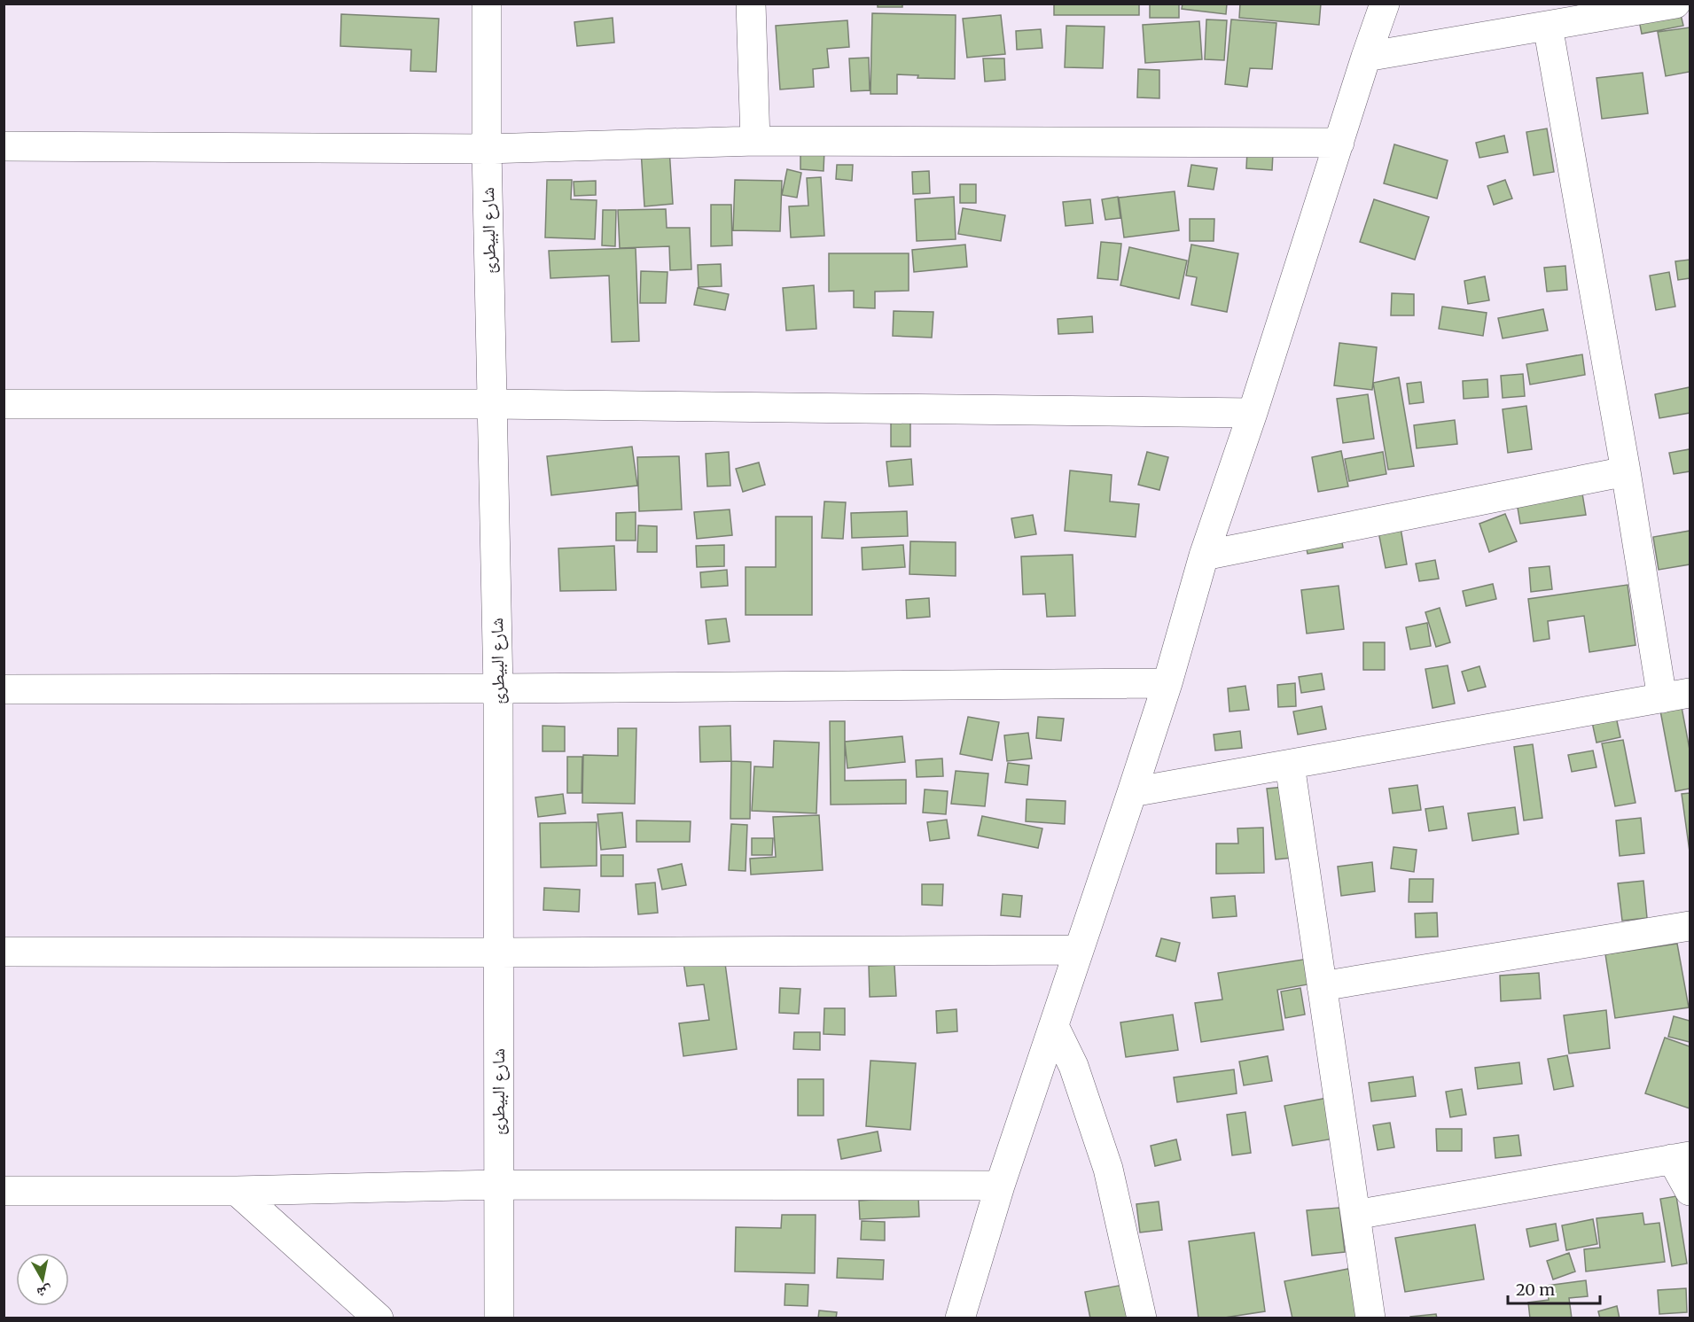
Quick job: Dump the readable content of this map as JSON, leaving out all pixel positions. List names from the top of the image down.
{
  "streets": {
    "street": ["شارع البيطرئ"]
  },
  "scale_bar": "20 m",
  "north": "bottom"
}
